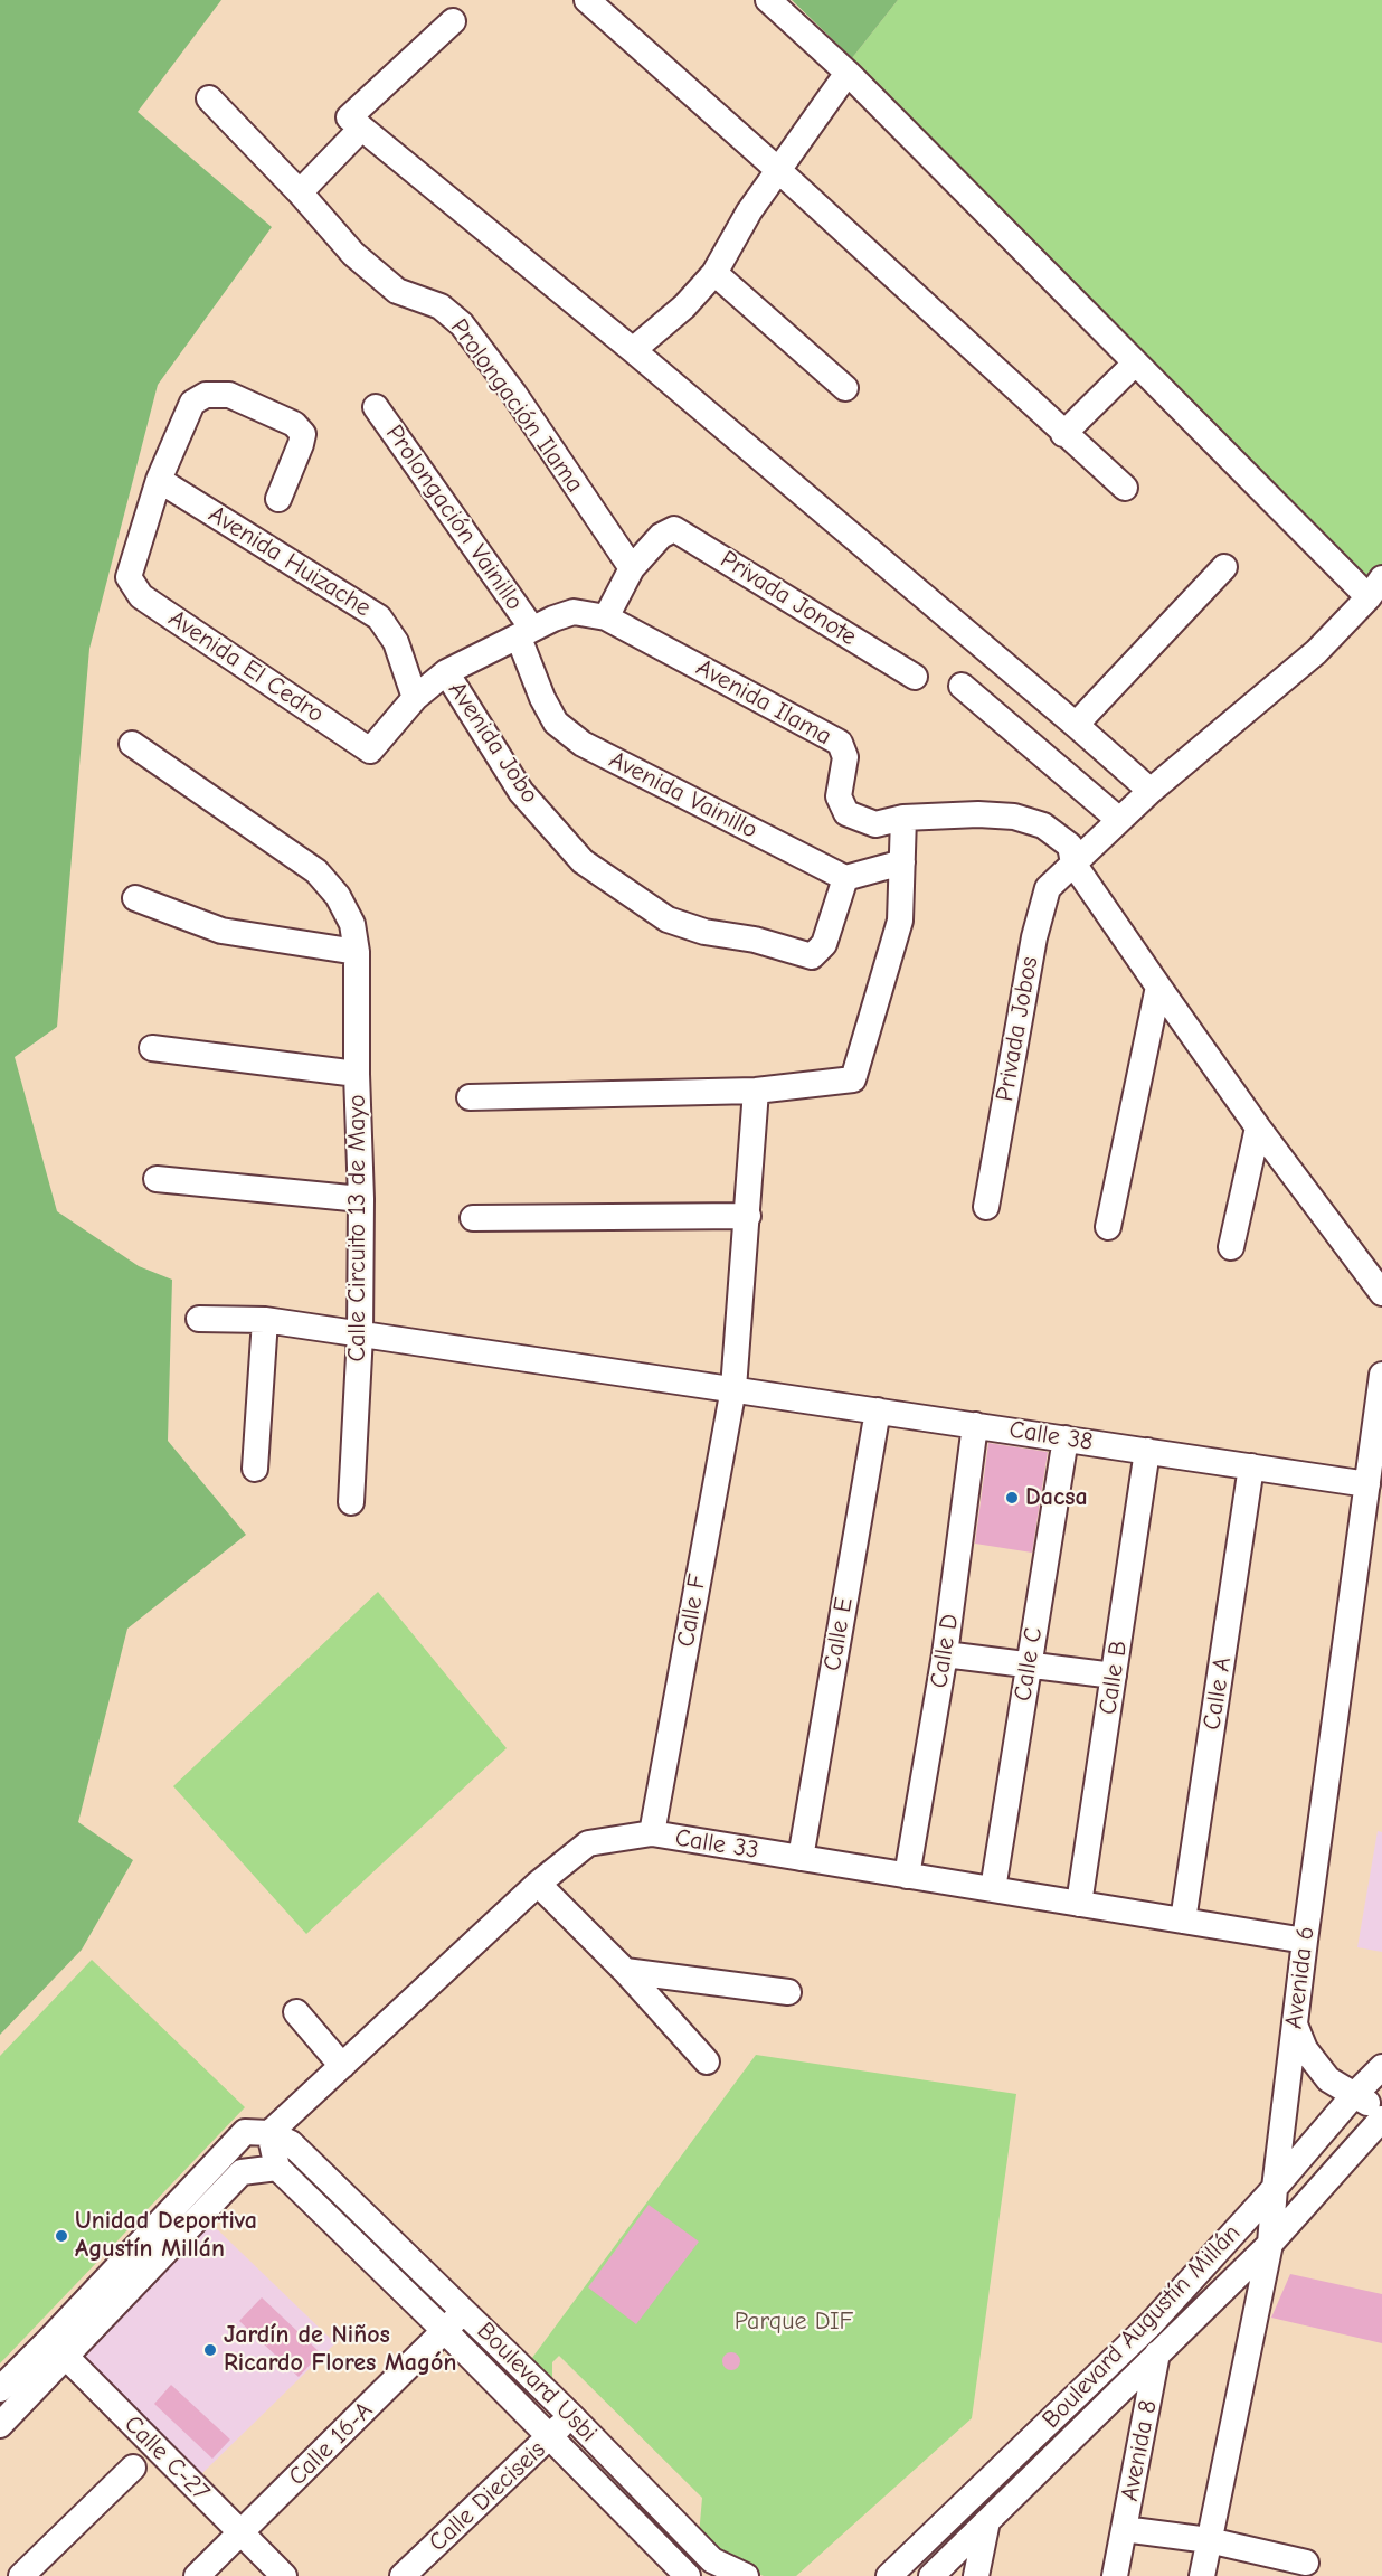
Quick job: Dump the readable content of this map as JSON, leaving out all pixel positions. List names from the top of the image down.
{
  "streets": {
    "street": [
      "Prolongación Ilama",
      "Prolongación Vainillo",
      "Avenida Huizache",
      "Privada Jonote",
      "Avenida El Cedro",
      "Avenida Ilama",
      "Avenida Jobo",
      "Avenida Vainillo",
      "Privada Jobos",
      "Calle Circuito 13 de Mayo",
      "Calle 38",
      "Calle F",
      "Calle E",
      "Calle D",
      "Calle C",
      "Calle B",
      "Calle A",
      "Calle 33",
      "Avenida 6",
      "Boulevard Augustín Millán",
      "Boulevard Usbi",
      "Calle 16-A",
      "Avenida 8",
      "Calle C-27",
      "Calle Dieciseis"
    ]
  },
  "crossings": [
    ["Prolongación Ilama", "Privada Jonote"],
    ["Prolongación Vainillo", "Avenida Ilama"],
    ["Prolongación Vainillo", "Avenida Vainillo"],
    ["Avenida Huizache", "Avenida El Cedro"],
    ["Avenida Huizache", "Avenida Ilama"],
    ["Avenida El Cedro", "Avenida Ilama"],
    ["Avenida Ilama", "Avenida Jobo"],
    ["Avenida Ilama", "Avenida Vainillo"],
    ["Avenida Ilama", "Privada Jobos"],
    ["Avenida Jobo", "Avenida Vainillo"],
    ["Calle Circuito 13 de Mayo", "Calle 38"],
    ["Calle 38", "Calle F"],
    ["Calle 38", "Calle E"],
    ["Calle 38", "Calle D"],
    ["Calle 38", "Calle C"],
    ["Calle 38", "Calle B"],
    ["Calle 38", "Calle A"],
    ["Calle 38", "Avenida 6"],
    ["Calle F", "Calle 33"],
    ["Calle E", "Calle 33"],
    ["Calle D", "Calle 33"],
    ["Calle C", "Calle 33"],
    ["Calle B", "Calle 33"],
    ["Calle A", "Calle 33"],
    ["Calle 33", "Avenida 6"],
    ["Calle 33", "Boulevard Usbi"],
    ["Avenida 6", "Boulevard Augustín Millán"],
    ["Boulevard Augustín Millán", "Avenida 8"],
    ["Boulevard Usbi", "Calle 16-A"],
    ["Boulevard Usbi", "Calle Dieciseis"],
    ["Calle 16-A", "Calle C-27"]
  ],
  "parks": ["Parque DIF"],
  "places": ["Dacsa", "Unidad Deportiva Agustín Millán", "Jardín de Niños Ricardo Flores Magón"]
}
